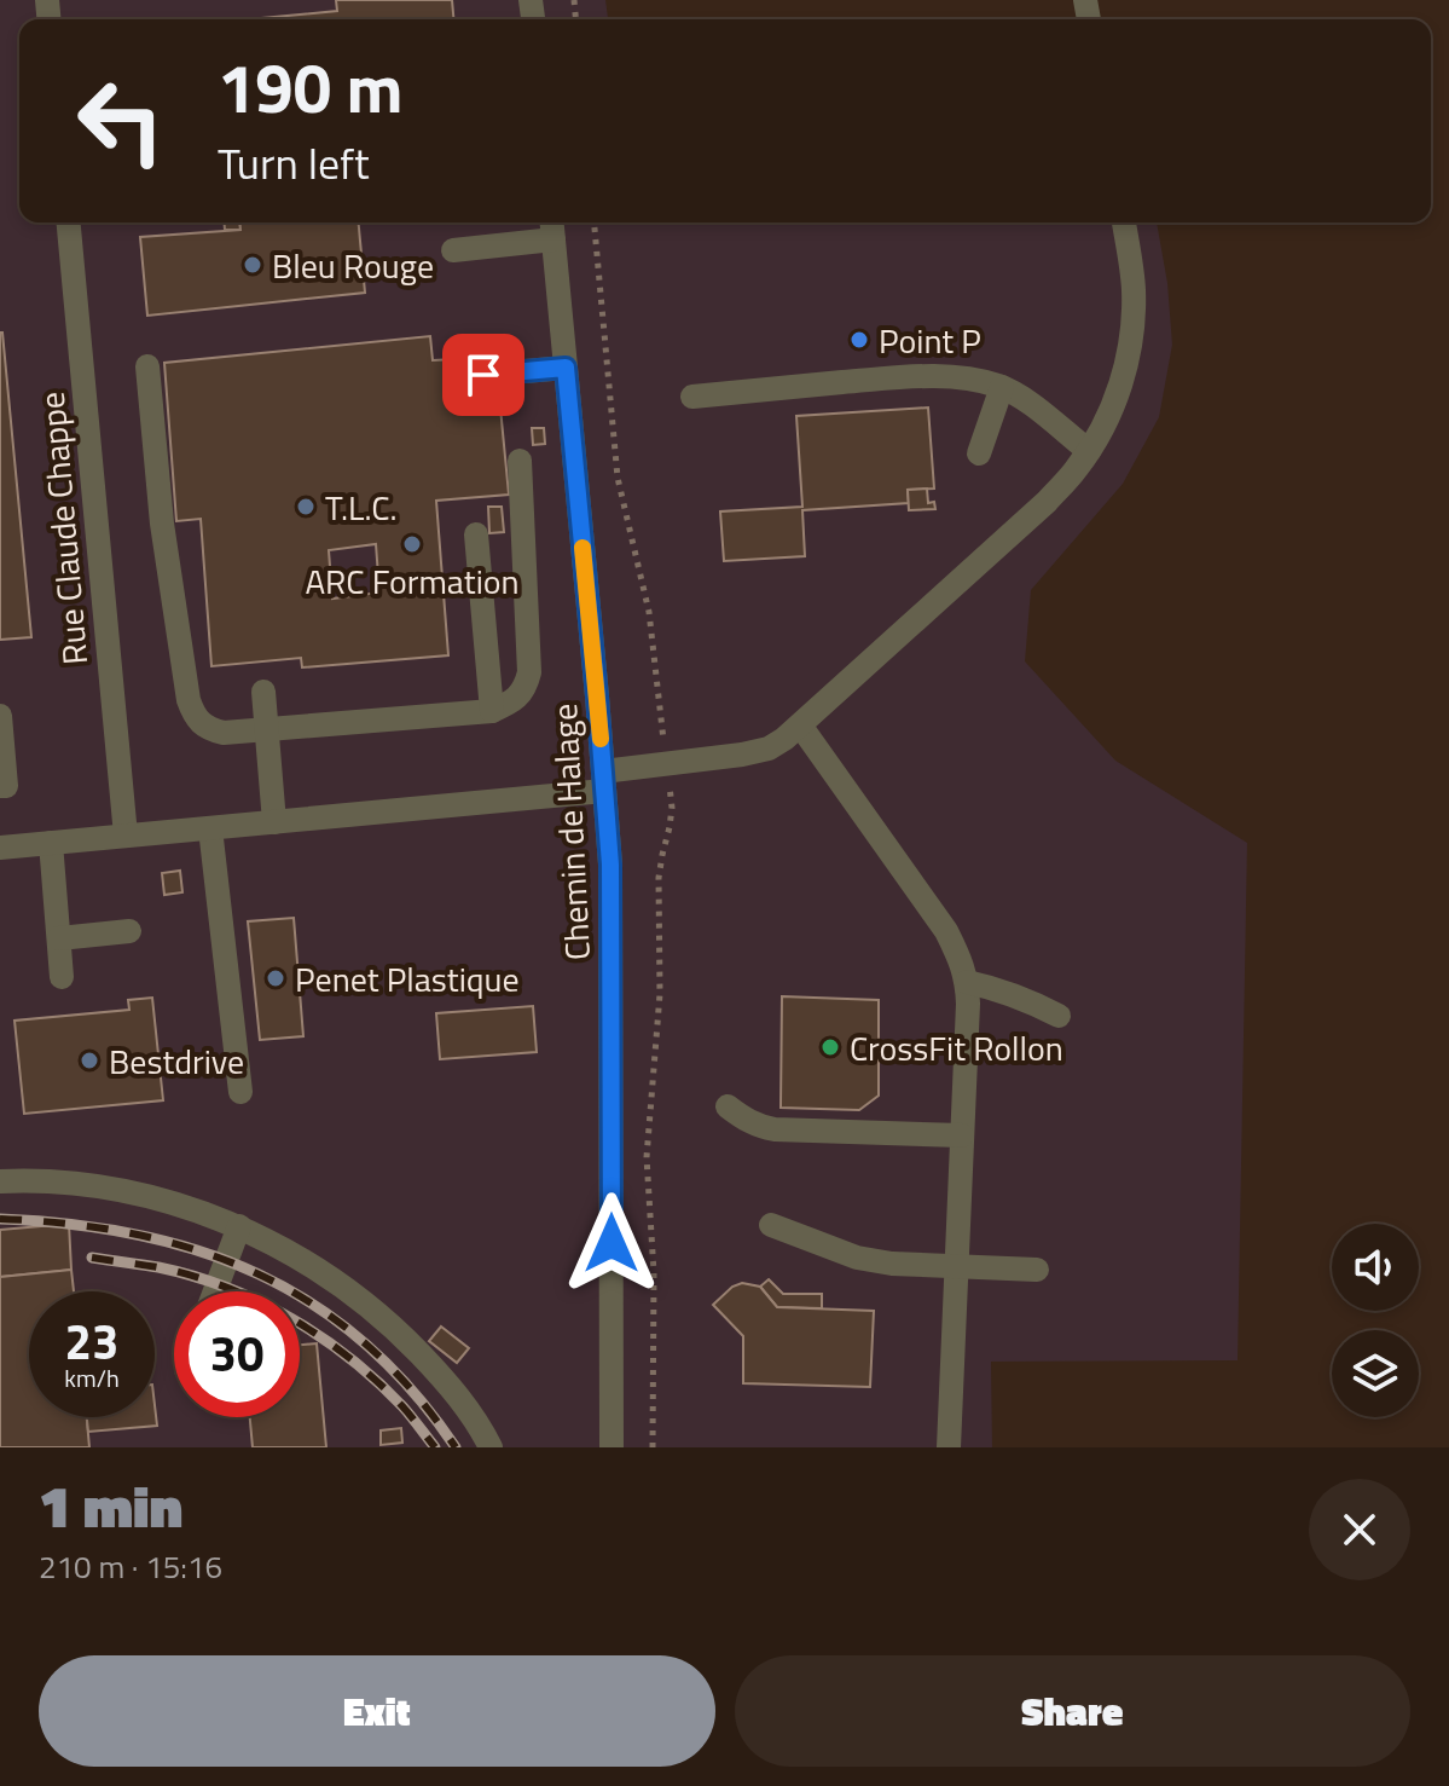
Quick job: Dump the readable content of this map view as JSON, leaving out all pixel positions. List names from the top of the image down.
{
  "streets": {
    "street": ["Rue Claude Chappe", "Chemin de Halage"]
  },
  "places": [
    "Bleu Rouge",
    "Point P",
    "T.L.C.",
    "ARC Formation",
    "Penet Plastique",
    "CrossFit Rollon",
    "Bestdrive"
  ],
  "page": {
    "turn": ["190 m", "Turn left"],
    "speed": "23 km/h",
    "limit": "30",
    "heading": ["1 min", "210 m · 15:16"],
    "buttons": ["Exit", "Share"]
  }
}
